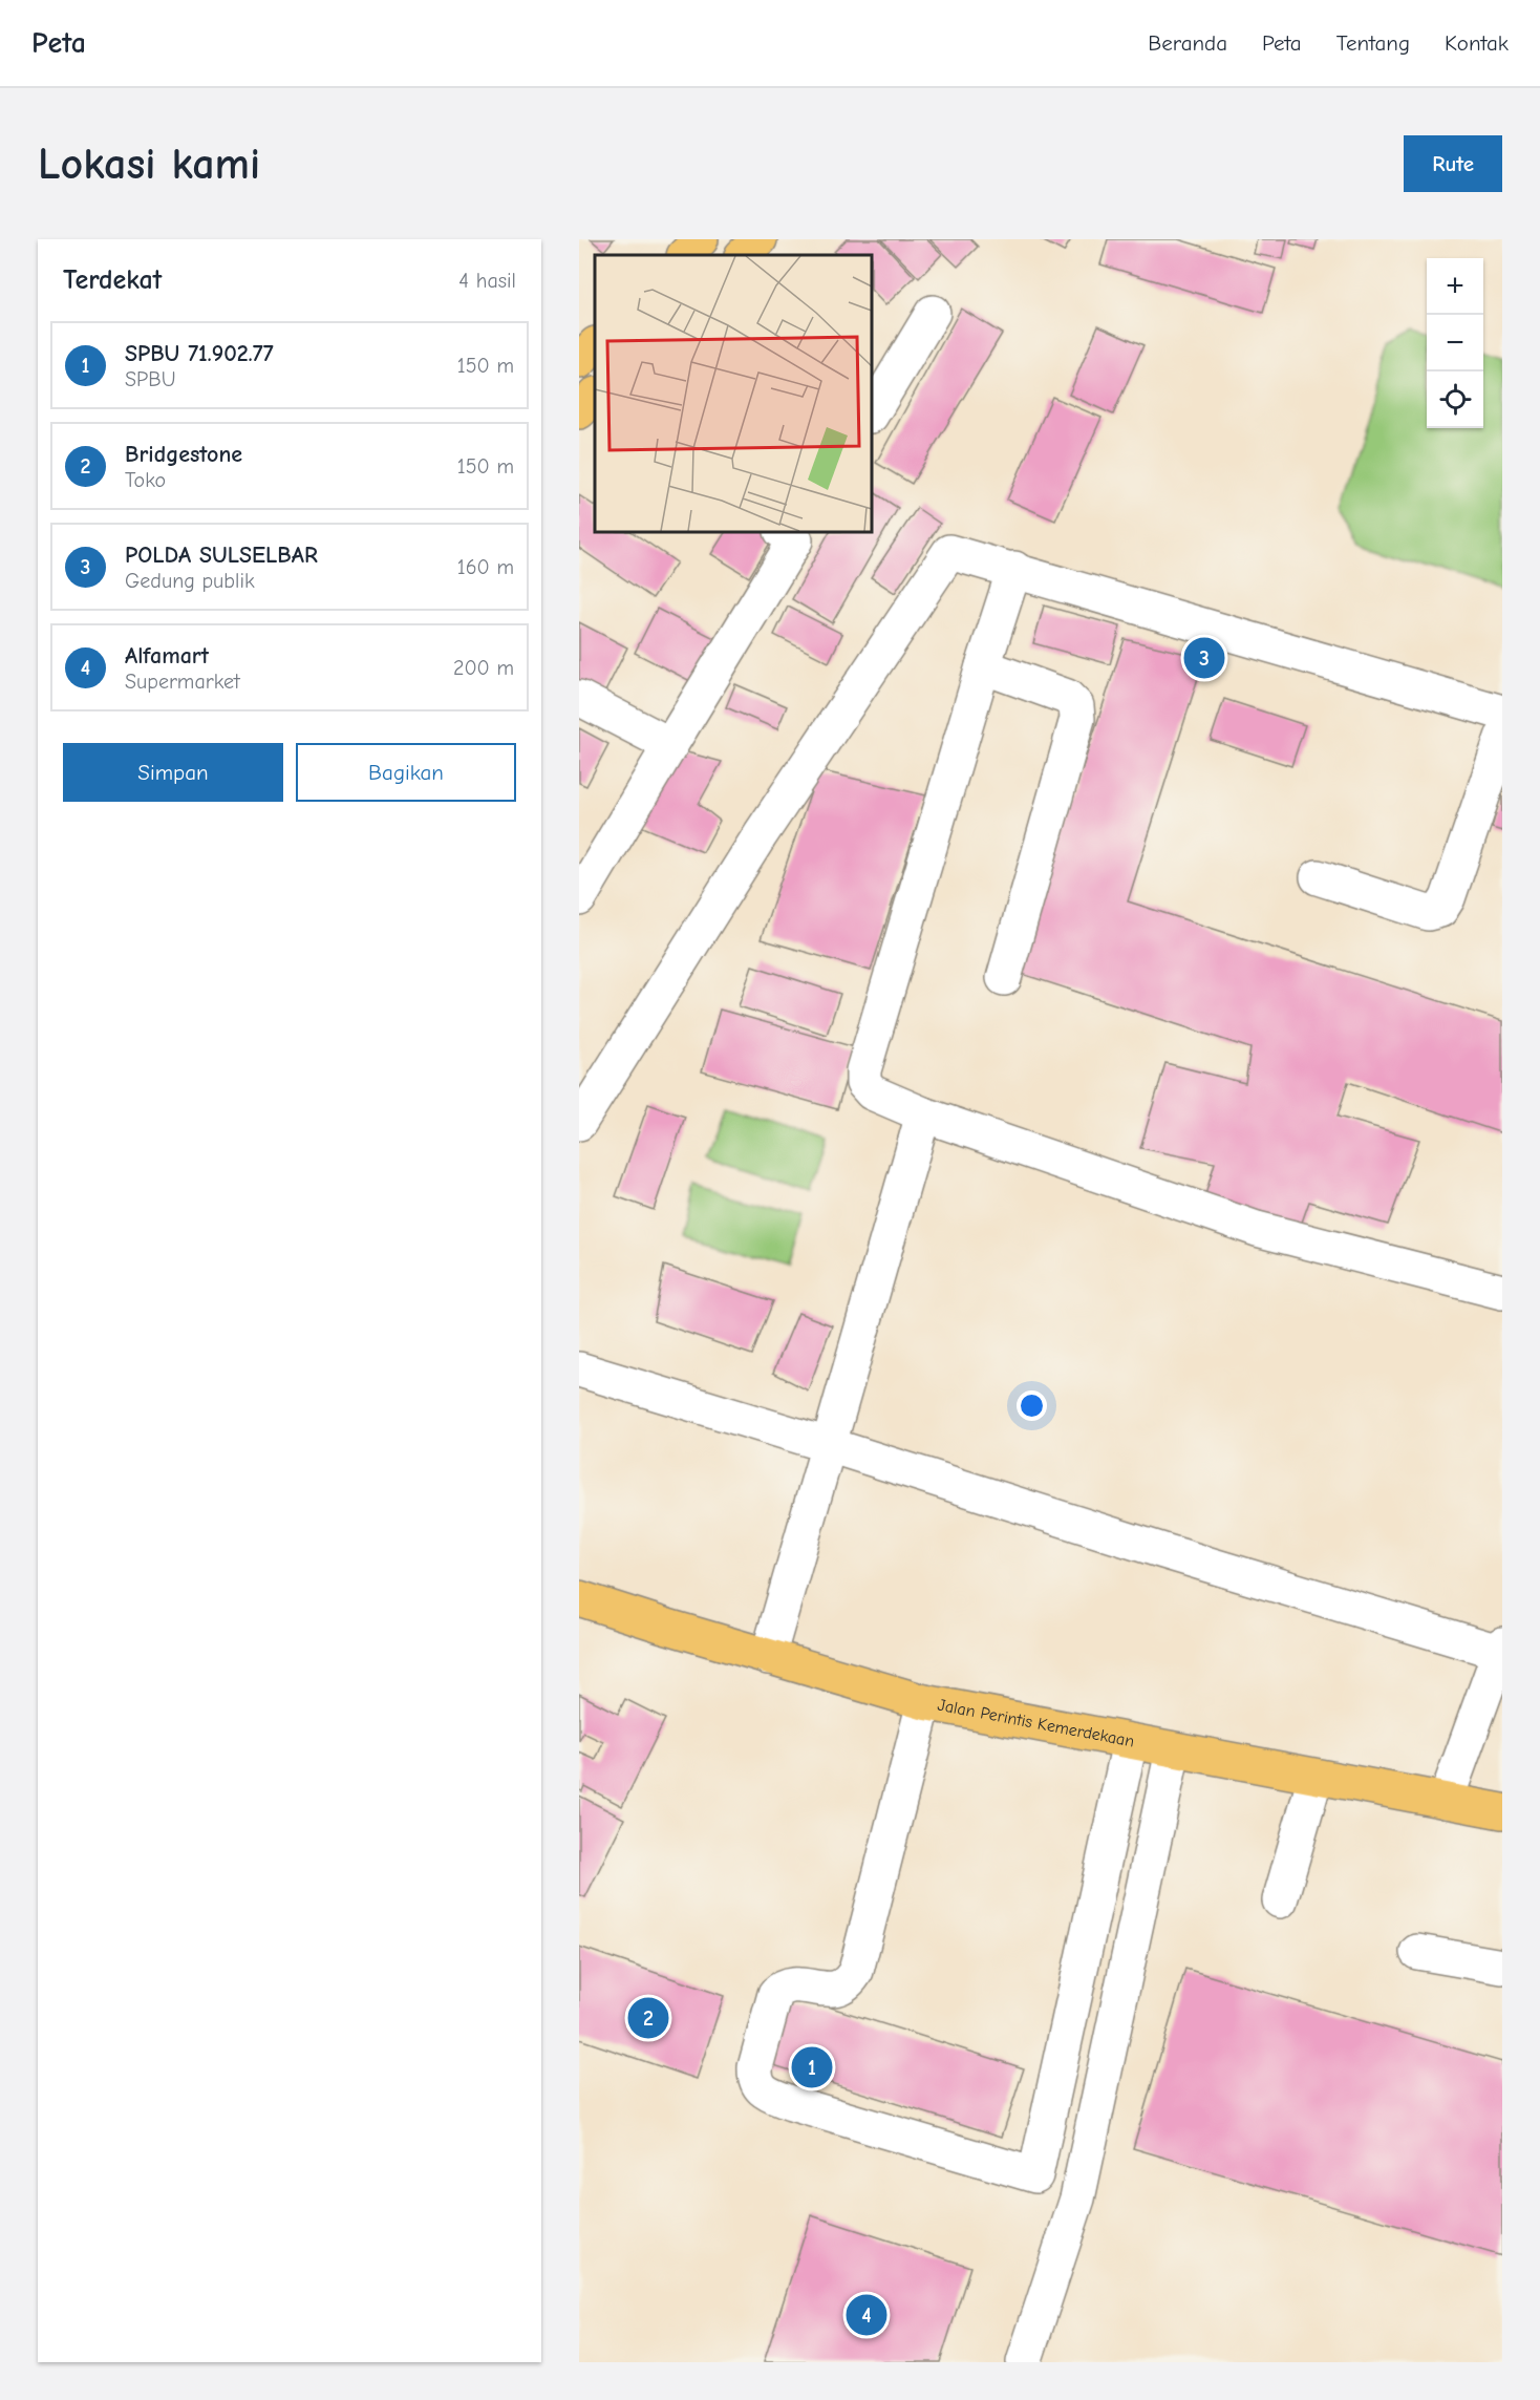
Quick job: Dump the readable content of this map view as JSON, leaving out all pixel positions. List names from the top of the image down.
{
  "streets": {
    "main road": ["Jalan Perintis Kemerdekaan"]
  },
  "page": {
    "header": "Peta",
    "nav": [
      "Beranda",
      "Peta",
      "Tentang",
      "Kontak"
    ],
    "buttons": [
      "Rute",
      ["Simpan", "Bagikan"]
    ],
    "title": "Lokasi kami",
    "heading": ["Terdekat", "4 hasil"],
    "map_buttons": ["+", "−"],
    "list": [
      {
        "mark": "1",
        "name": "SPBU 71.902.77",
        "note": "SPBU",
        "value": "150 m"
      },
      {
        "mark": "2",
        "name": "Bridgestone",
        "note": "Toko",
        "value": "150 m"
      },
      {
        "mark": "3",
        "name": "POLDA SULSELBAR",
        "note": "Gedung publik",
        "value": "160 m"
      },
      {
        "mark": "4",
        "name": "Alfamart",
        "note": "Supermarket",
        "value": "200 m"
      }
    ],
    "pins": [
      "3",
      "2",
      "1",
      "4"
    ]
  }
}
